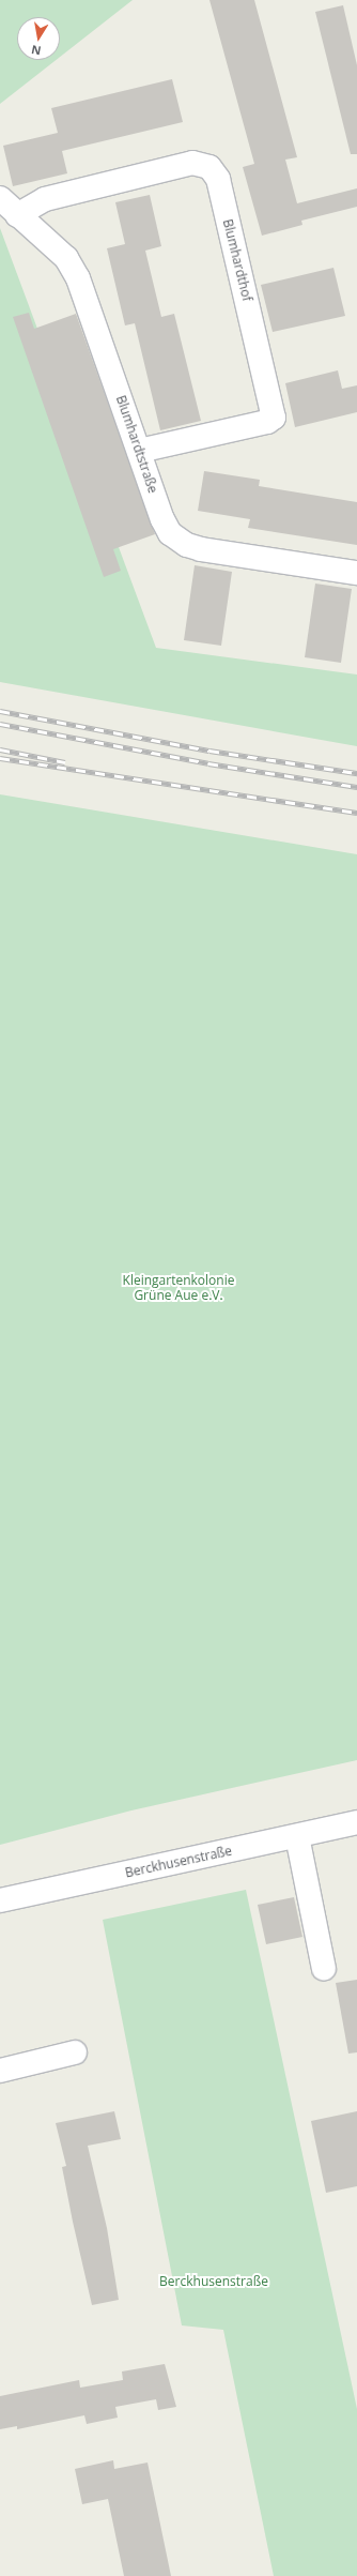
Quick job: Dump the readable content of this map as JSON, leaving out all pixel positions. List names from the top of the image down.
{
  "streets": {
    "street": ["Blumhardthof", "Blumhardtstraße", "Berckhusenstraße"]
  },
  "crossings": [
    ["Blumhardthof", "Blumhardtstraße"]
  ],
  "parks": ["Kleingartenkolonie Grüne Aue e.V.", "Berckhusenstraße"],
  "north": "bottom"
}
